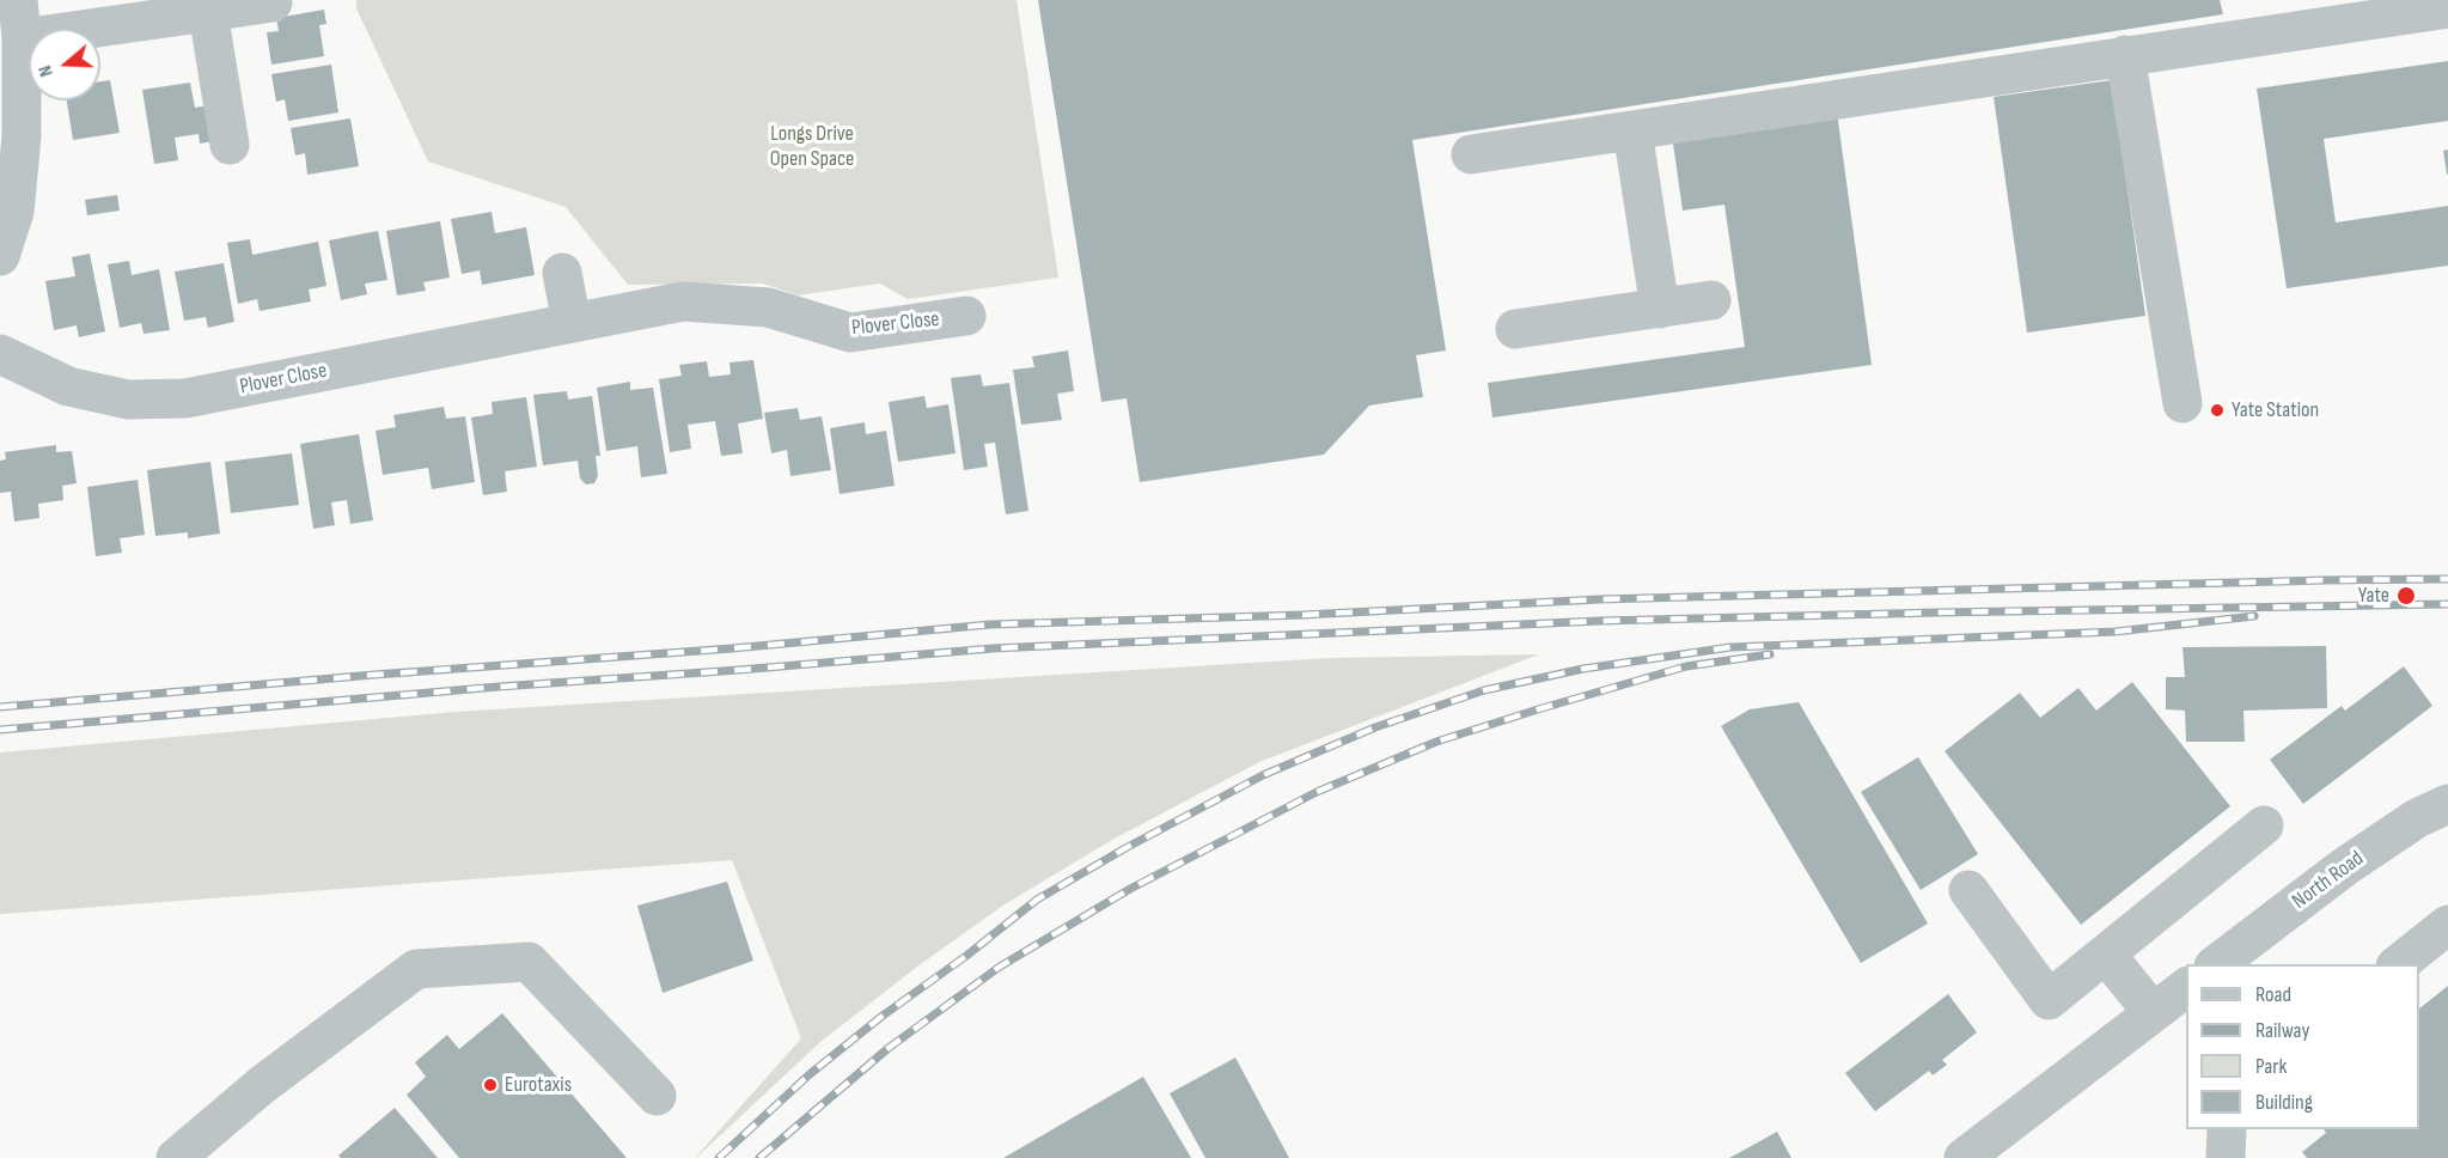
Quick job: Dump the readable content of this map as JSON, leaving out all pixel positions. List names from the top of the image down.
{
  "streets": {
    "street": ["Plover Close", "North Road"]
  },
  "parks": ["Longs Drive Open Space"],
  "places": ["Yate Station", "Yate", "Eurotaxis"],
  "legend": [
    "Road",
    "Railway",
    "Park",
    "Building"
  ],
  "north": "left"
}
